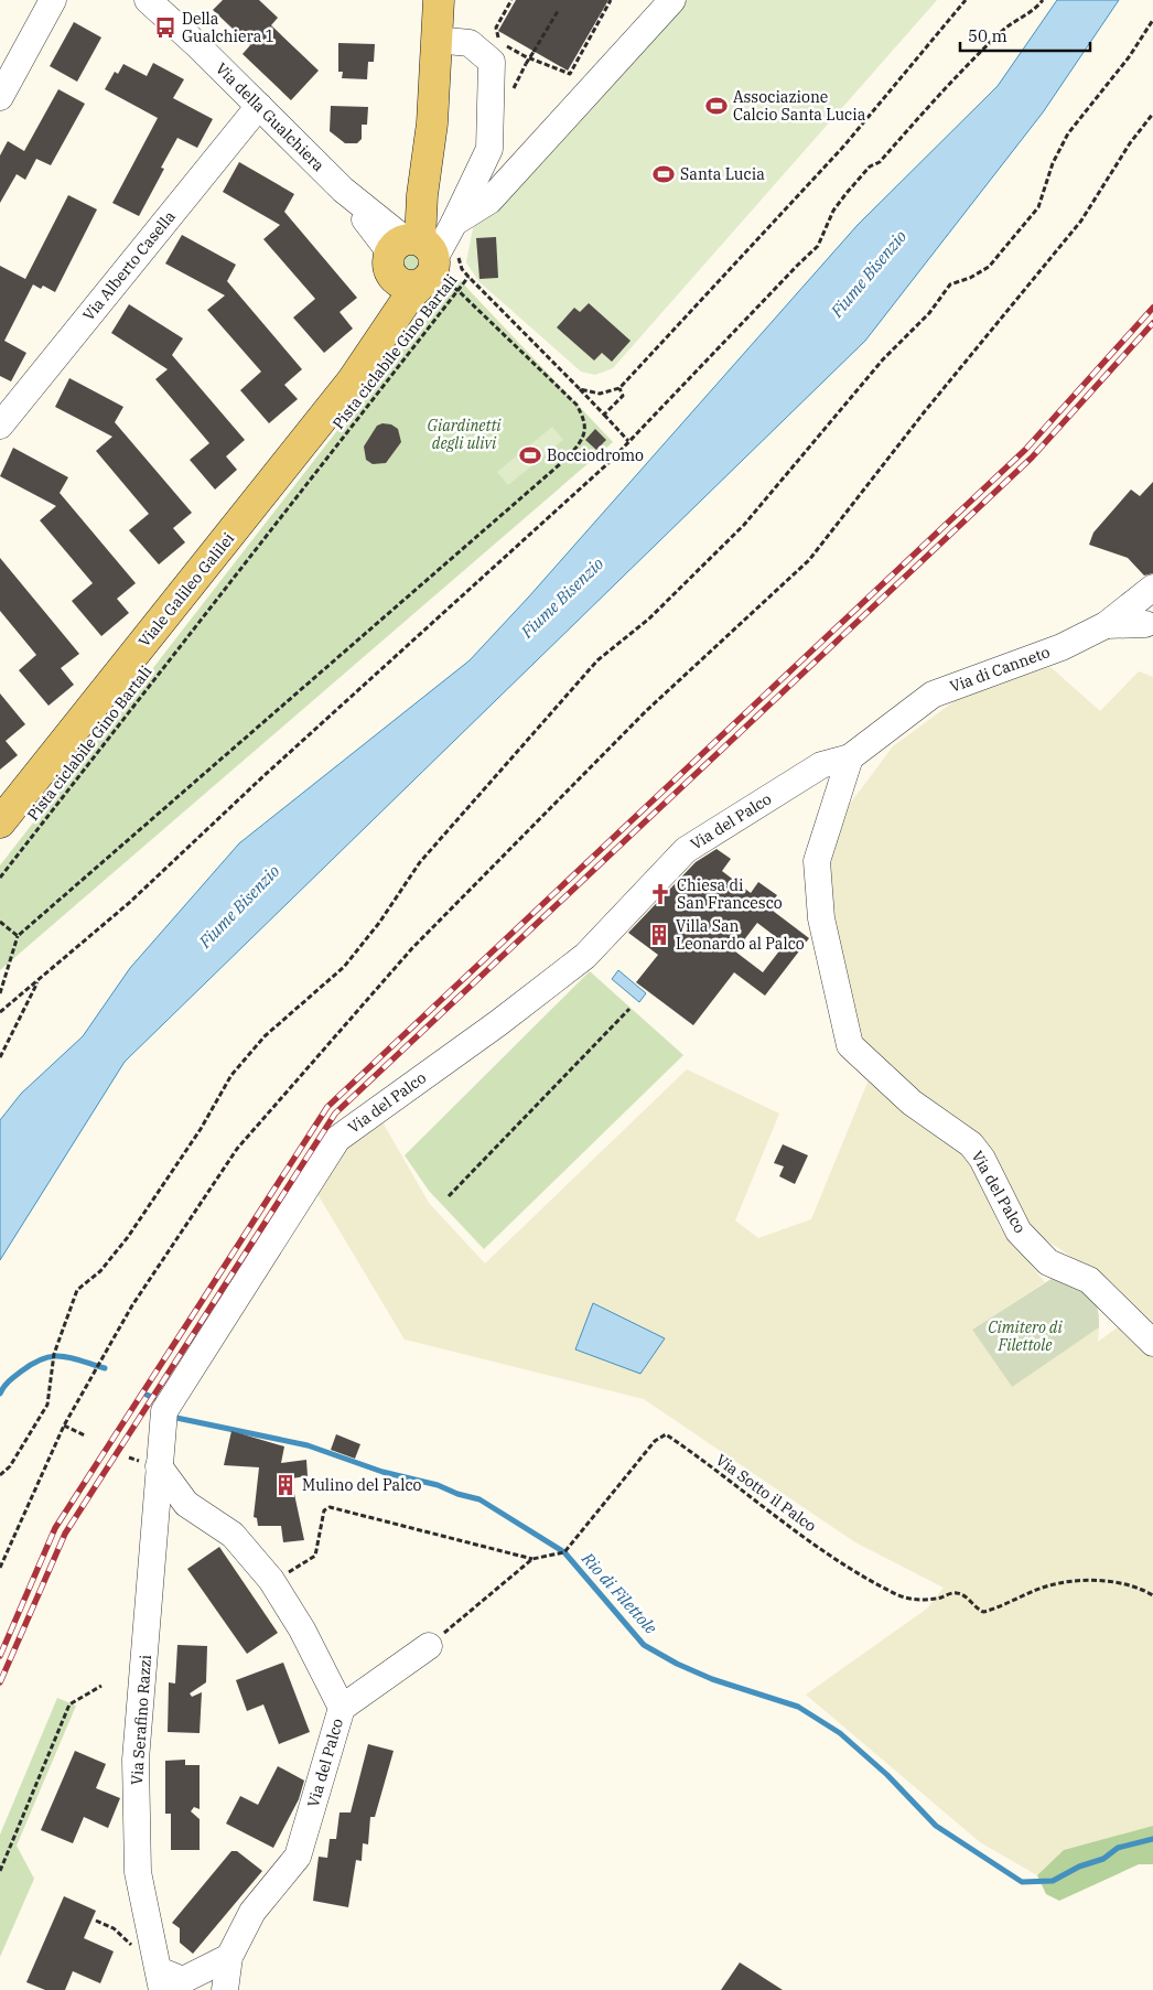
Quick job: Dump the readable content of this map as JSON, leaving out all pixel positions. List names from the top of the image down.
{
  "streets": {
    "main road": ["Viale Galileo Galilei"],
    "street": [
      "Via della Gualchiera",
      "Via Alberto Casella",
      "Via di Canneto",
      "Via del Palco",
      "Via Serafino Razzi"
    ],
    "path": ["Pista ciclabile Gino Bartali", "Via Sotto il Palco"]
  },
  "crossings": [
    ["Via della Gualchiera", "Via Alberto Casella"],
    ["Via della Gualchiera", "Viale Galileo Galilei"],
    ["Via di Canneto", "Via del Palco"],
    ["Via del Palco", "Via Serafino Razzi"]
  ],
  "water": ["Fiume Bisenzio", "Rio di Filettole"],
  "parks": ["Giardinetti degli ulivi", "Cimitero di Filettole"],
  "places": {
    "bus stop": ["Della Gualchiera 1"],
    "sports": ["Associazione Calcio Santa Lucia", "Santa Lucia", "Bocciodromo"],
    "church": ["Chiesa di San Francesco"],
    "building": ["Villa San Leonardo al Palco", "Mulino del Palco"]
  },
  "scale_bar": "50 m"
}
